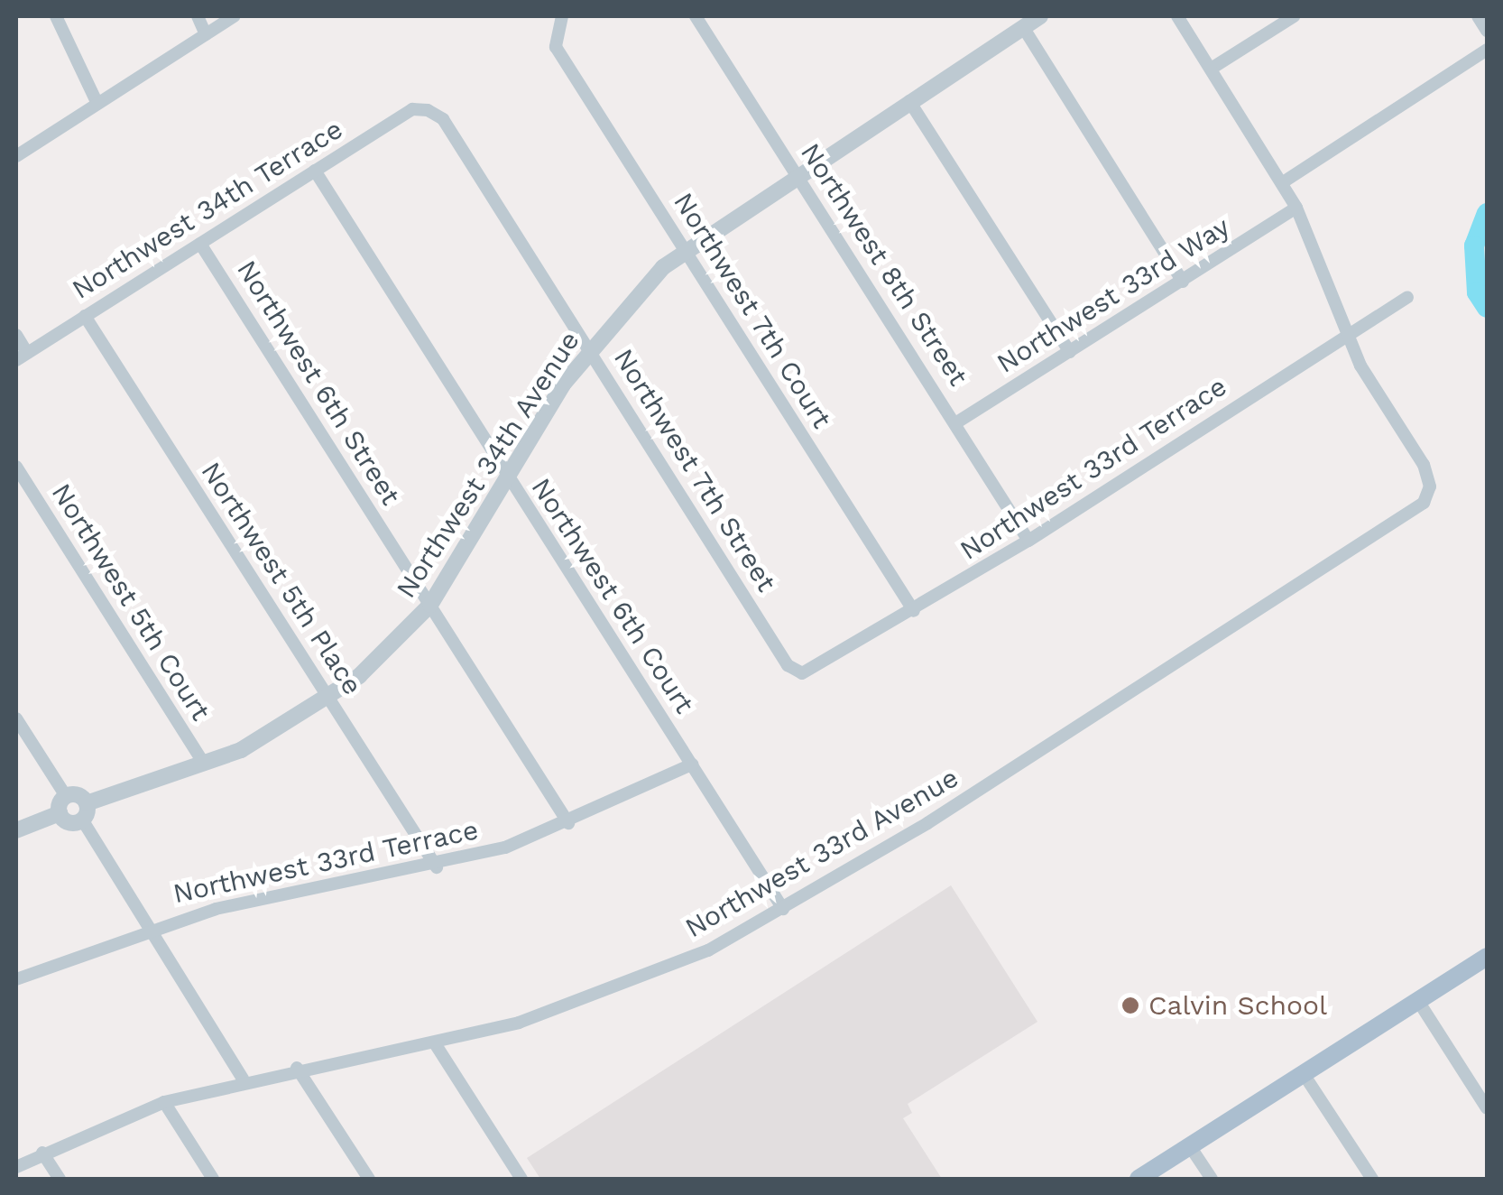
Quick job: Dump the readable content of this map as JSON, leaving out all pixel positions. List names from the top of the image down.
{
  "streets": {
    "street": [
      "Northwest 34th Terrace",
      "Northwest 8th Street",
      "Northwest 33rd Way",
      "Northwest 7th Court",
      "Northwest 6th Street",
      "Northwest 34th Avenue",
      "Northwest 33rd Terrace",
      "Northwest 7th Street",
      "Northwest 5th Place",
      "Northwest 6th Court",
      "Northwest 5th Court",
      "Northwest 33rd Avenue"
    ]
  },
  "crossings": [
    ["Northwest 34th Terrace", "Northwest 6th Street"],
    ["Northwest 34th Terrace", "Northwest 7th Street"],
    ["Northwest 34th Terrace", "Northwest 5th Place"],
    ["Northwest 34th Terrace", "Northwest 6th Court"],
    ["Northwest 8th Street", "Northwest 33rd Way"],
    ["Northwest 8th Street", "Northwest 34th Avenue"],
    ["Northwest 8th Street", "Northwest 33rd Terrace"],
    ["Northwest 7th Court", "Northwest 34th Avenue"],
    ["Northwest 7th Court", "Northwest 33rd Terrace"],
    ["Northwest 6th Street", "Northwest 34th Avenue"],
    ["Northwest 6th Street", "Northwest 33rd Terrace"],
    ["Northwest 34th Avenue", "Northwest 7th Street"],
    ["Northwest 34th Avenue", "Northwest 5th Place"],
    ["Northwest 34th Avenue", "Northwest 6th Court"],
    ["Northwest 34th Avenue", "Northwest 5th Court"],
    ["Northwest 33rd Terrace", "Northwest 7th Street"],
    ["Northwest 33rd Terrace", "Northwest 5th Place"],
    ["Northwest 33rd Terrace", "Northwest 6th Court"],
    ["Northwest 33rd Terrace", "Northwest 33rd Avenue"],
    ["Northwest 6th Court", "Northwest 33rd Avenue"]
  ],
  "places": ["Calvin School"]
}
